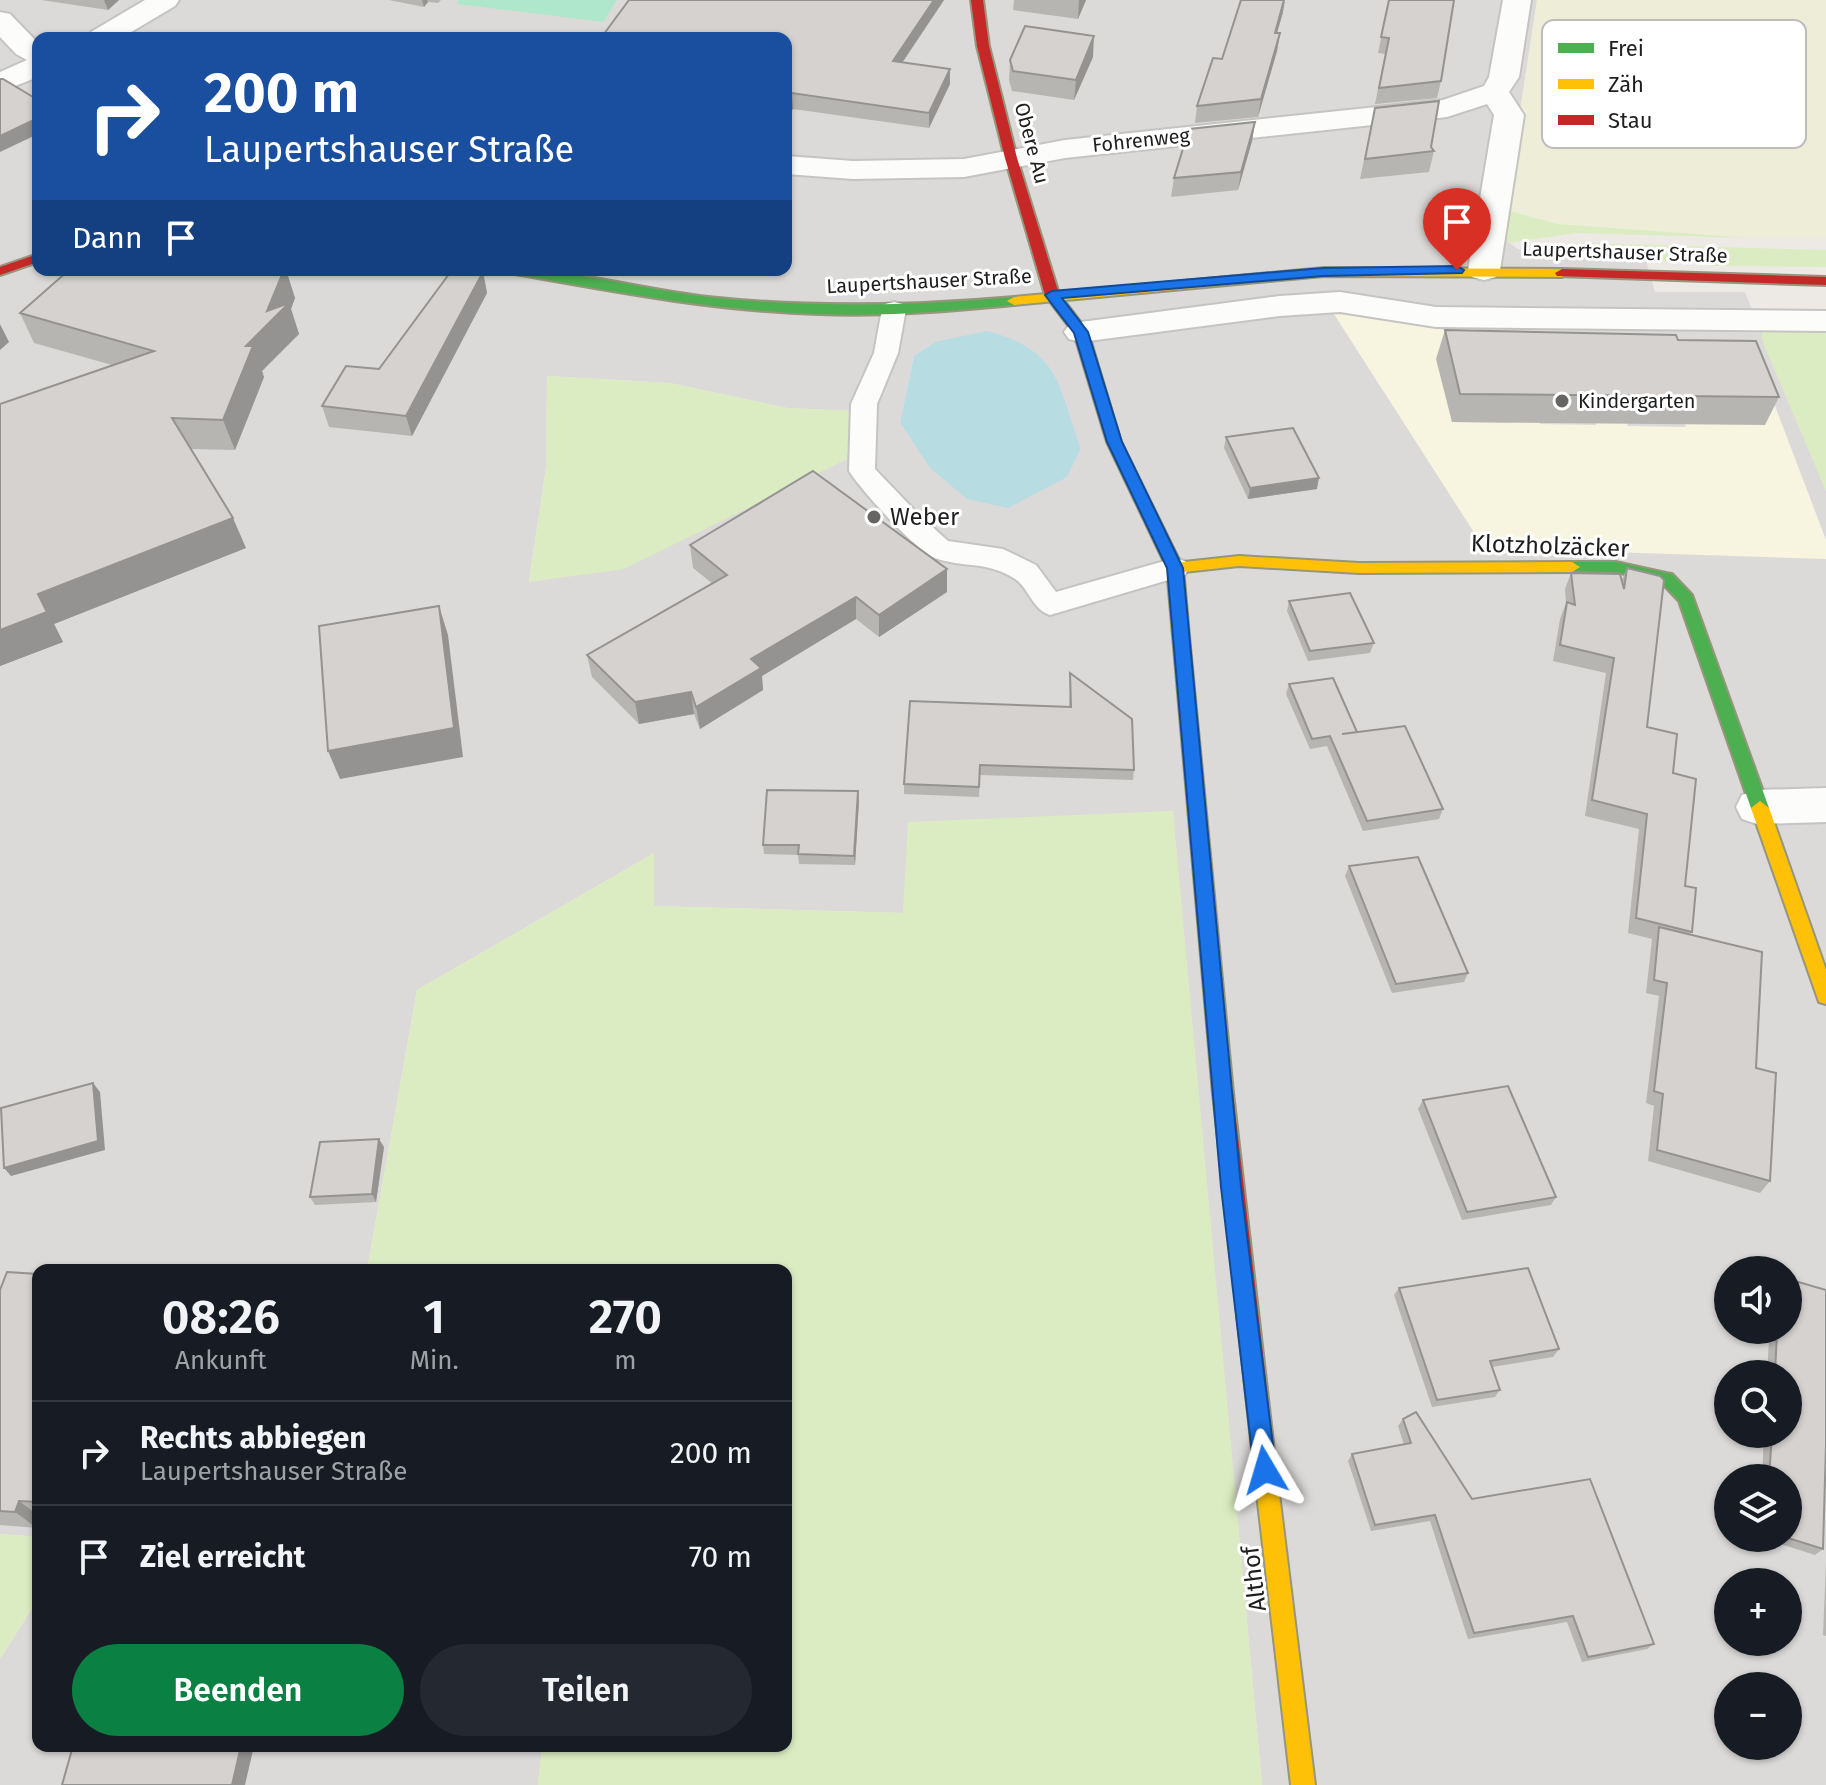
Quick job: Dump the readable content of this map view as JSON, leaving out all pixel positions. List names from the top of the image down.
{
  "streets": {
    "street": [
      "Fohrenweg",
      "Obere Au",
      "Laupertshauser Straße",
      "Klotzholzäcker",
      "Althof"
    ]
  },
  "crossings": [
    ["Fohrenweg", "Obere Au"],
    ["Obere Au", "Laupertshauser Straße"],
    ["Obere Au", "Althof"],
    ["Laupertshauser Straße", "Althof"],
    ["Klotzholzäcker", "Althof"]
  ],
  "places": ["Kindergarten", "Weber"],
  "legend": ["Frei", "Zäh", "Stau"],
  "page": {
    "turn": ["200 m", "Laupertshauser Straße"],
    "then": "Dann",
    "map_buttons": ["+", "−"],
    "eta": [
      "08:26",
      "Ankunft",
      "1",
      "Min.",
      "270",
      "m"
    ],
    "list": [
      {
        "name": "Rechts abbiegen",
        "note": "Laupertshauser Straße",
        "value": "200 m"
      },
      {
        "name": "Ziel erreicht",
        "value": "70 m"
      }
    ],
    "buttons": ["Beenden", "Teilen"]
  }
}
